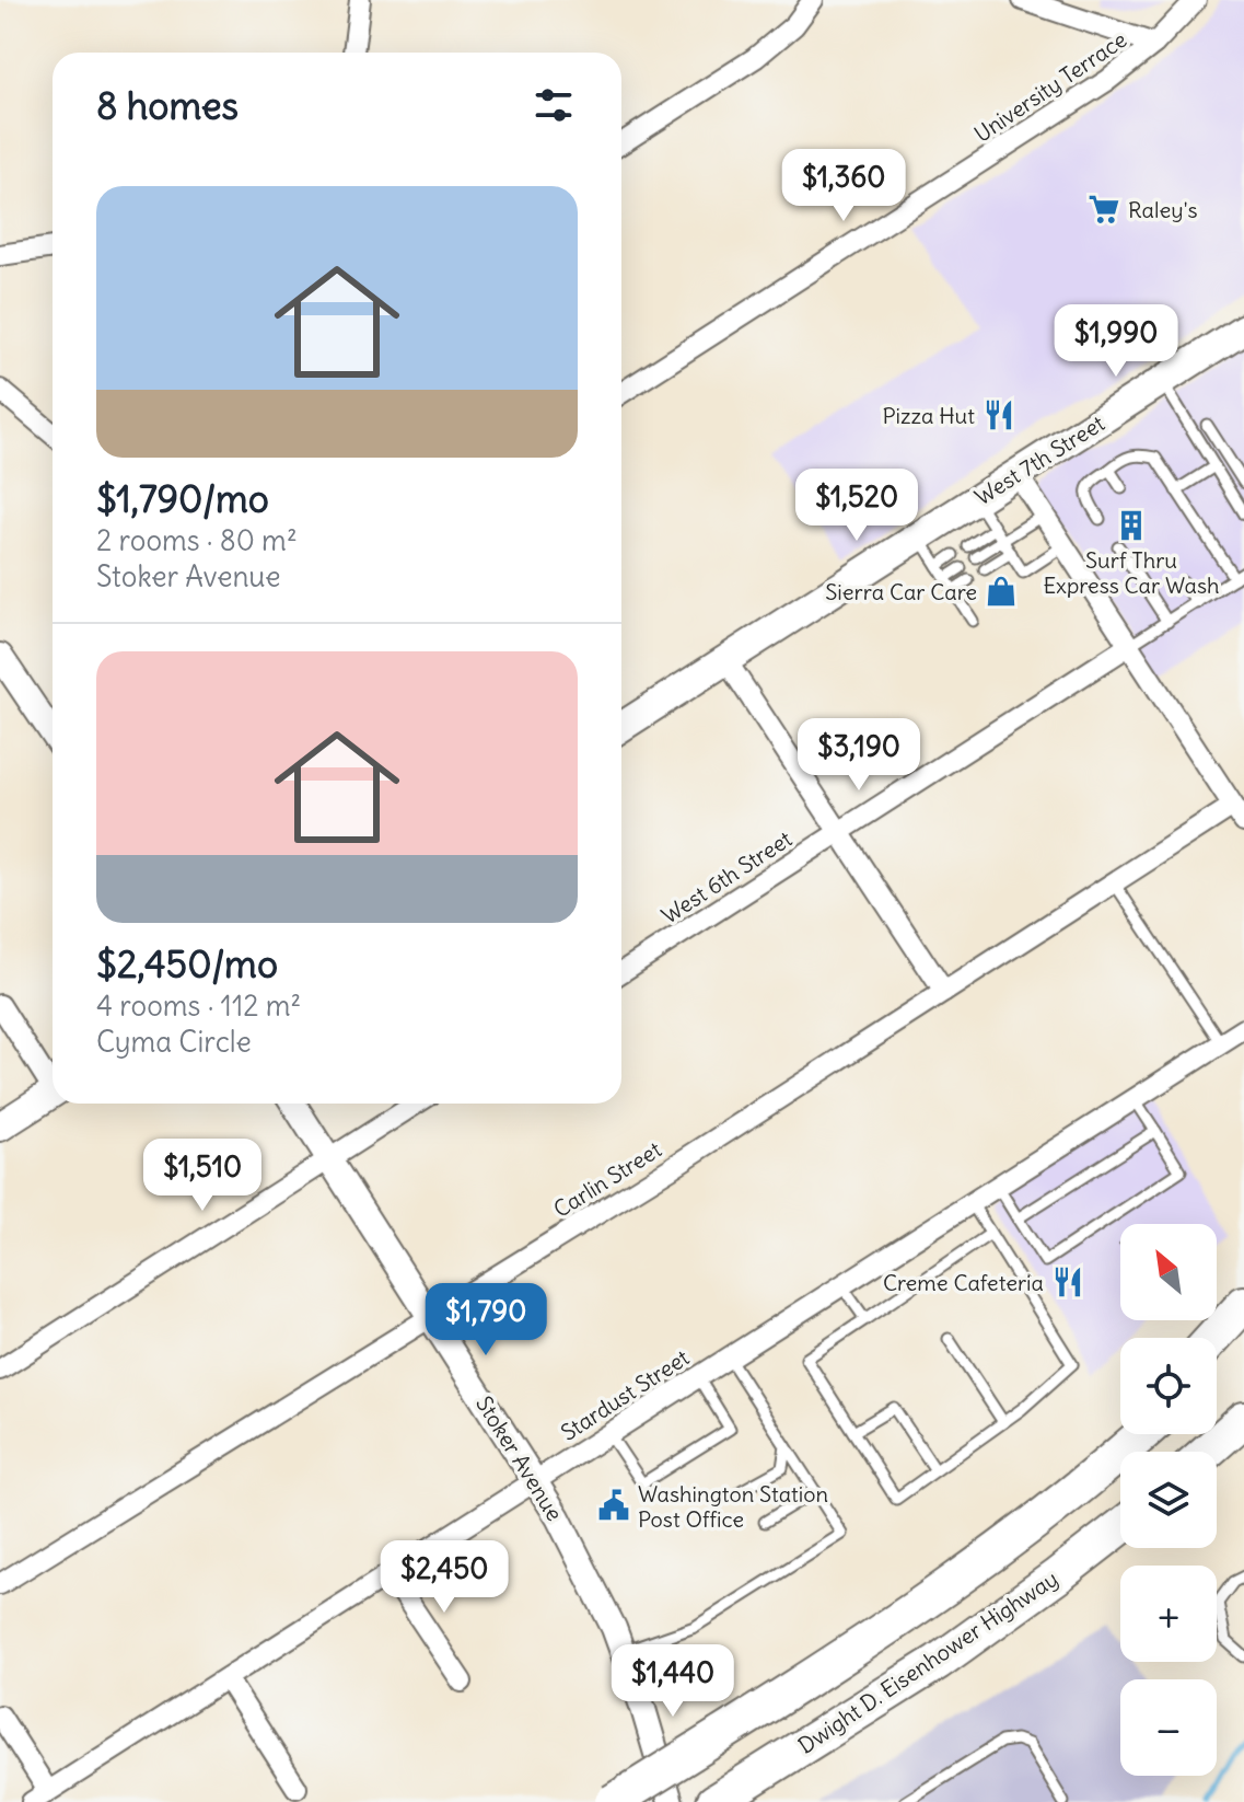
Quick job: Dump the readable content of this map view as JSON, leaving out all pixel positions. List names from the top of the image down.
{
  "streets": {
    "highway": ["Dwight D. Eisenhower Highway"],
    "main road": ["West 7th Street"],
    "street": [
      "University Terrace",
      "West 6th Street",
      "Carlin Street",
      "Stardust Street",
      "Stoker Avenue"
    ]
  },
  "crossings": [
    ["Carlin Street", "Stoker Avenue"],
    ["Stardust Street", "Stoker Avenue"]
  ],
  "places": {
    "supermarket": ["Raley's"],
    "restaurant": ["Pizza Hut", "Creme Cafeteria"],
    "building": ["Surf Thru Express Car Wash"],
    "shop": ["Sierra Car Care"],
    "public building": ["Washington Station Post Office"]
  },
  "north": "top left",
  "page": {
    "heading": "8 homes",
    "price": [
      "$1,360",
      "$1,990",
      "$1,520",
      "$3,190",
      "$1,510",
      "$1,790",
      "$2,450",
      "$1,440"
    ],
    "list": [
      {
        "name": "$1,790/mo",
        "note": "2 rooms · 80 m² · Stoker Avenue"
      },
      {
        "name": "$2,450/mo",
        "note": "4 rooms · 112 m² · Cyma Circle"
      }
    ],
    "map_buttons": ["+", "−"]
  }
}
